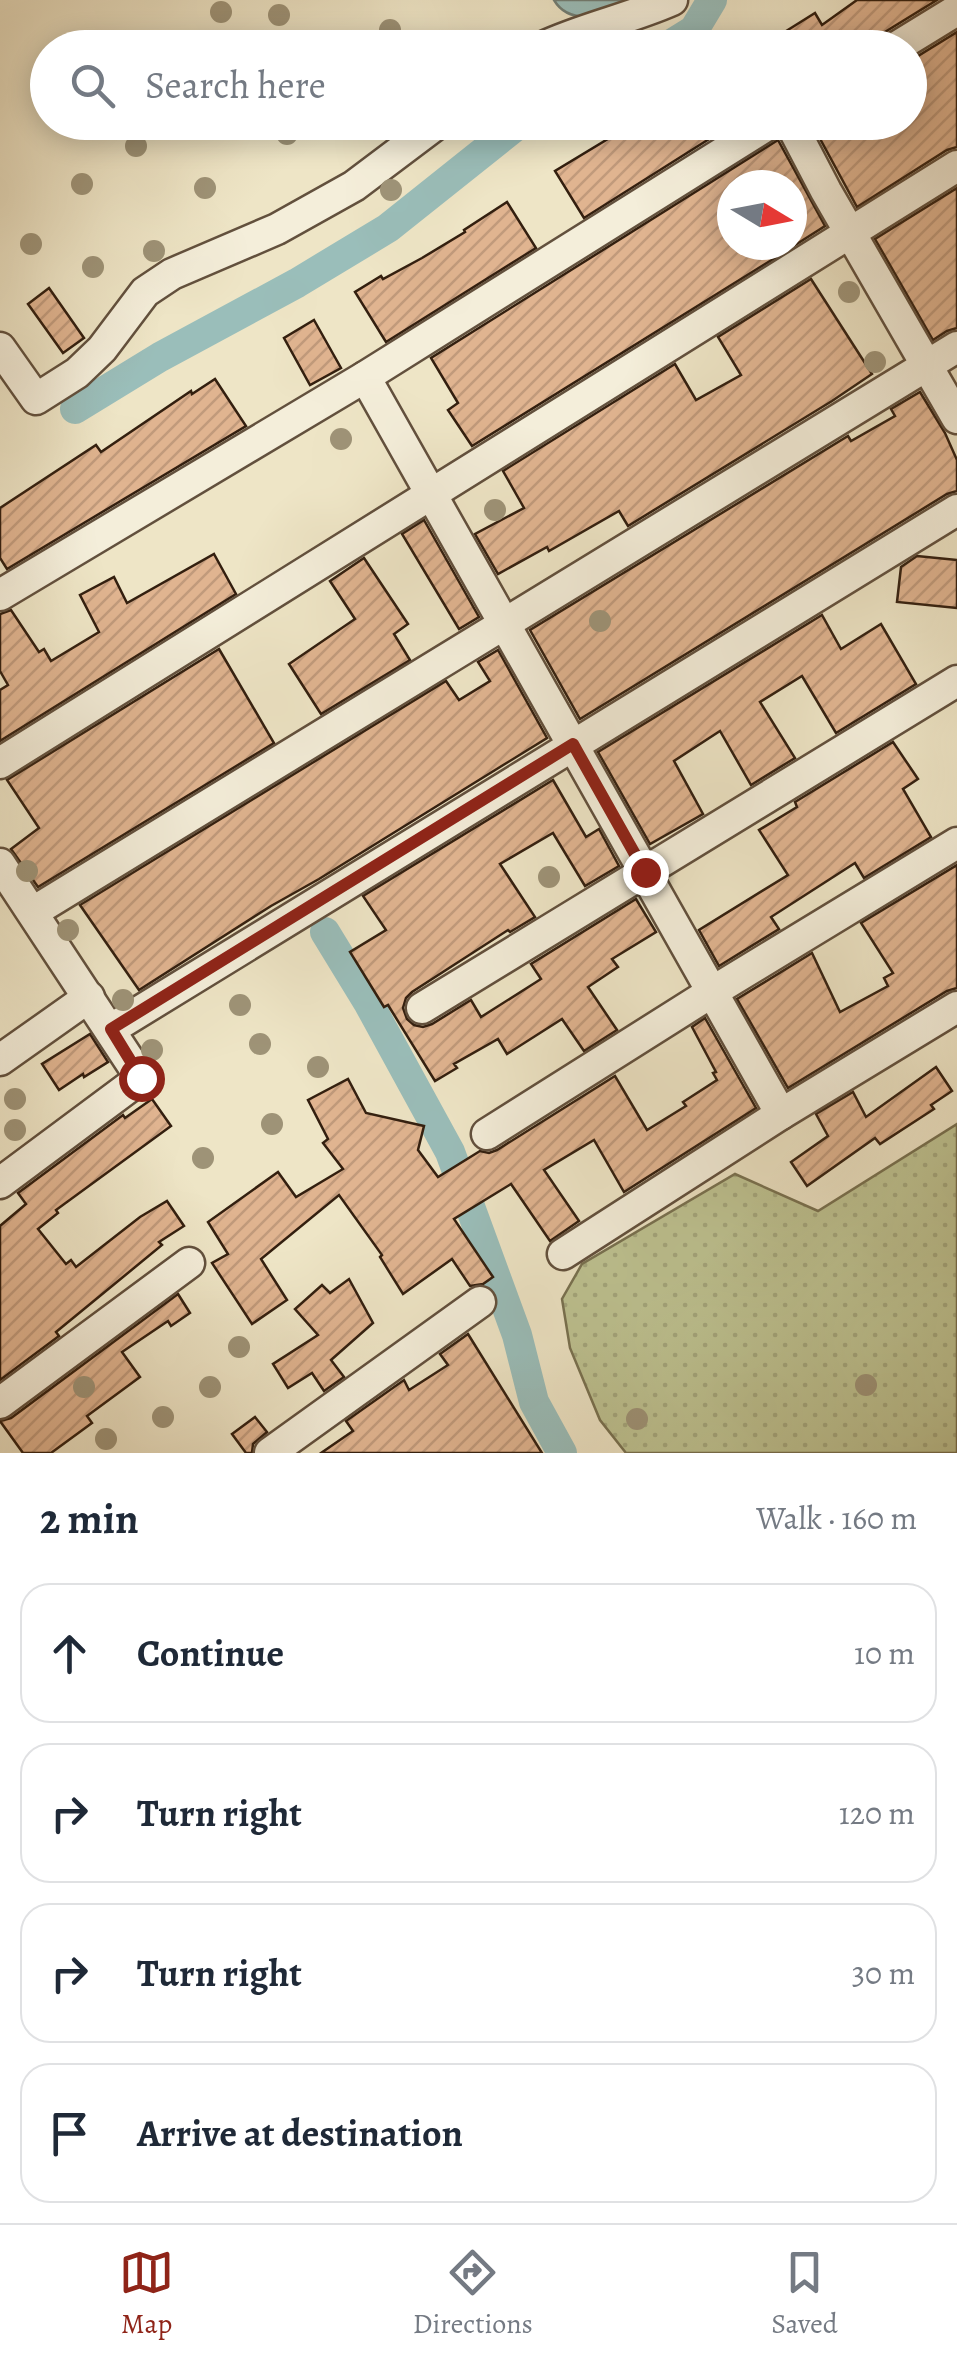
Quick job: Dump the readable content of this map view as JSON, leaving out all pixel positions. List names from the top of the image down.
{
  "north": "right",
  "page": {
    "search": "Search here",
    "heading": ["2 min", "Walk · 160 m"],
    "list": [
      ["Continue", "10 m"],
      ["Turn right", "120 m"],
      ["Turn right", "30 m"],
      "Arrive at destination"
    ],
    "nav": ["Map", "Directions", "Saved"]
  }
}
